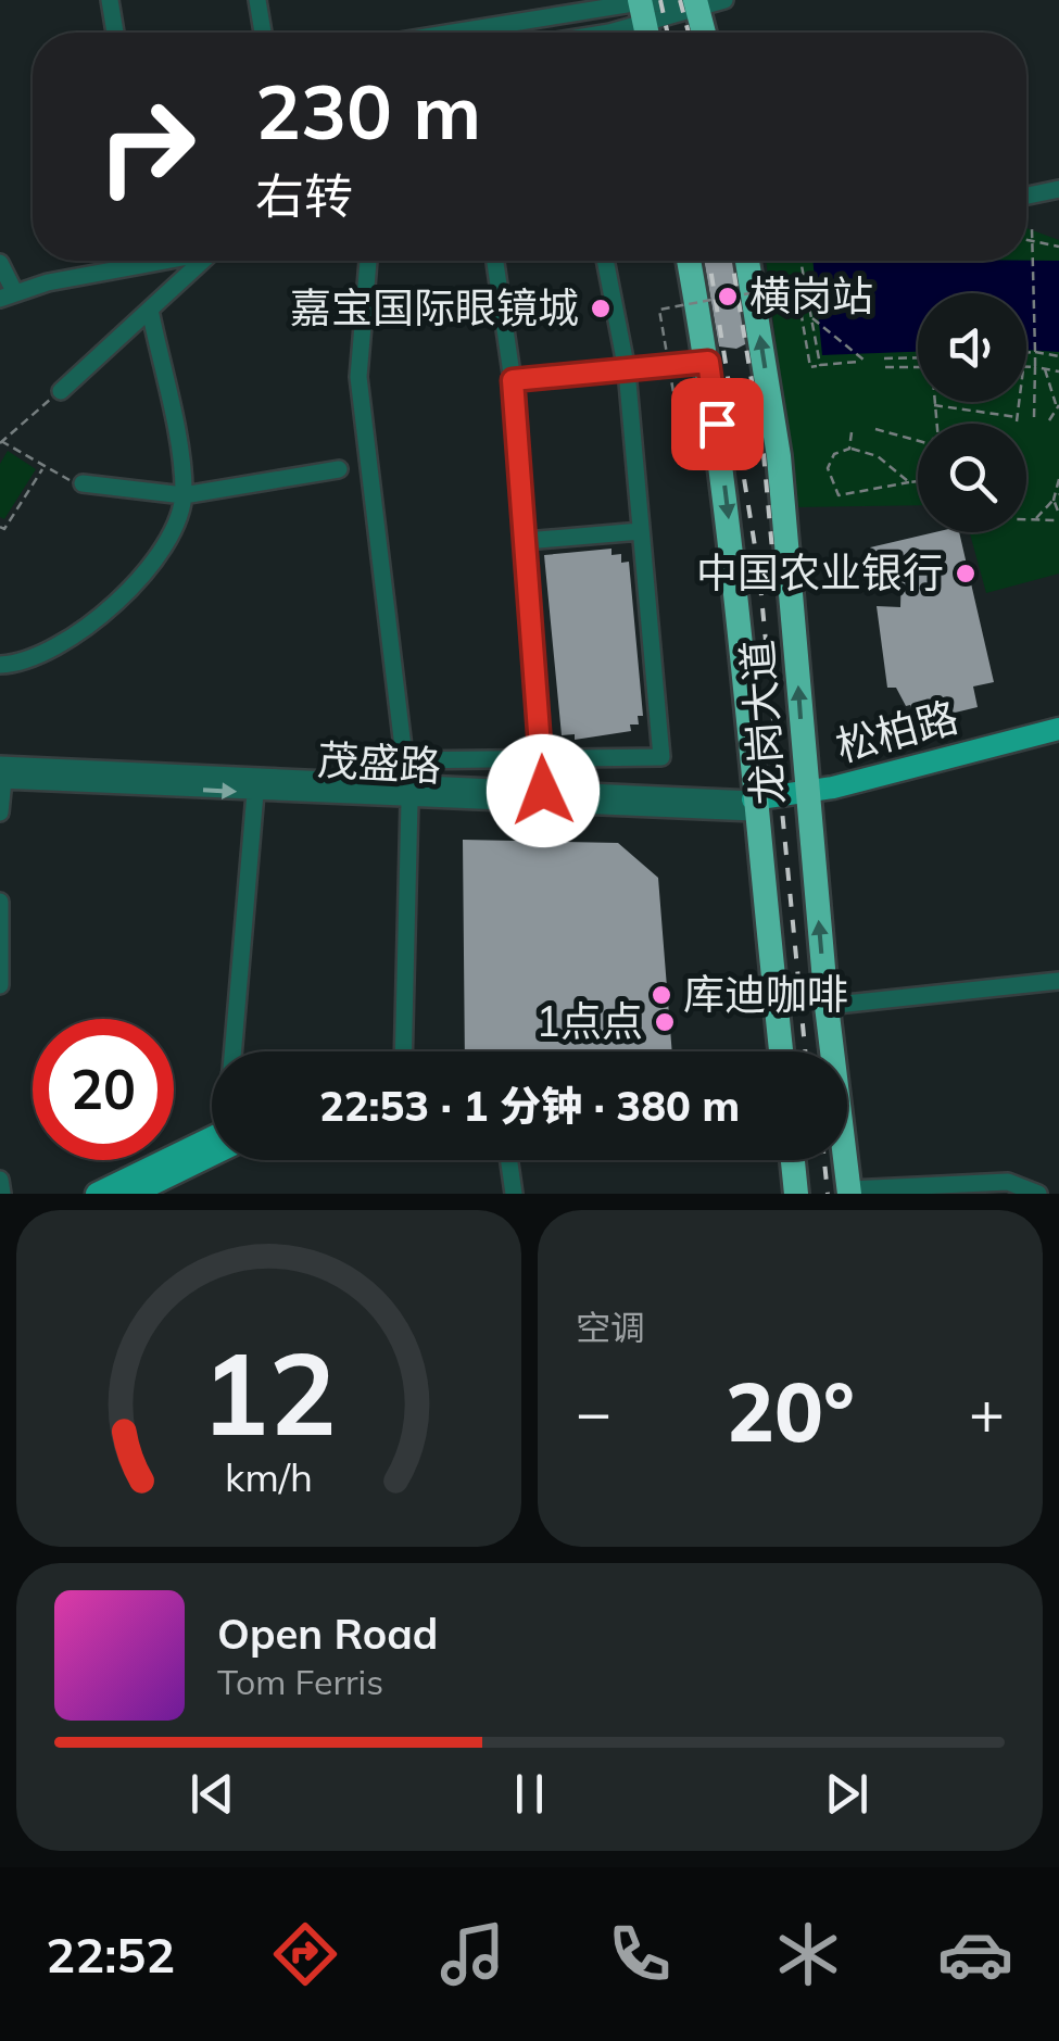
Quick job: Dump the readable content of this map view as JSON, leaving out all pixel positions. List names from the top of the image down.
{
  "streets": {
    "highway": ["龙岗大道"],
    "main road": ["松柏路"],
    "street": ["茂盛路"]
  },
  "crossings": [
    ["龙岗大道", "松柏路"],
    ["龙岗大道", "茂盛路"],
    ["松柏路", "茂盛路"]
  ],
  "places": [
    "横岗站",
    "嘉宝国际眼镜城",
    "中国农业银行",
    "库迪咖啡",
    "1点点"
  ],
  "page": {
    "turn": ["230 m", "右转"],
    "limit": "20",
    "trip": "22:53 · 1 分钟 · 380 m",
    "tile": "空调",
    "heat": ["−", "20°", "+"],
    "song": ["Open Road", "Tom Ferris"],
    "tabs": "22:52",
    "gauge": ["12", "km/h"]
  }
}
